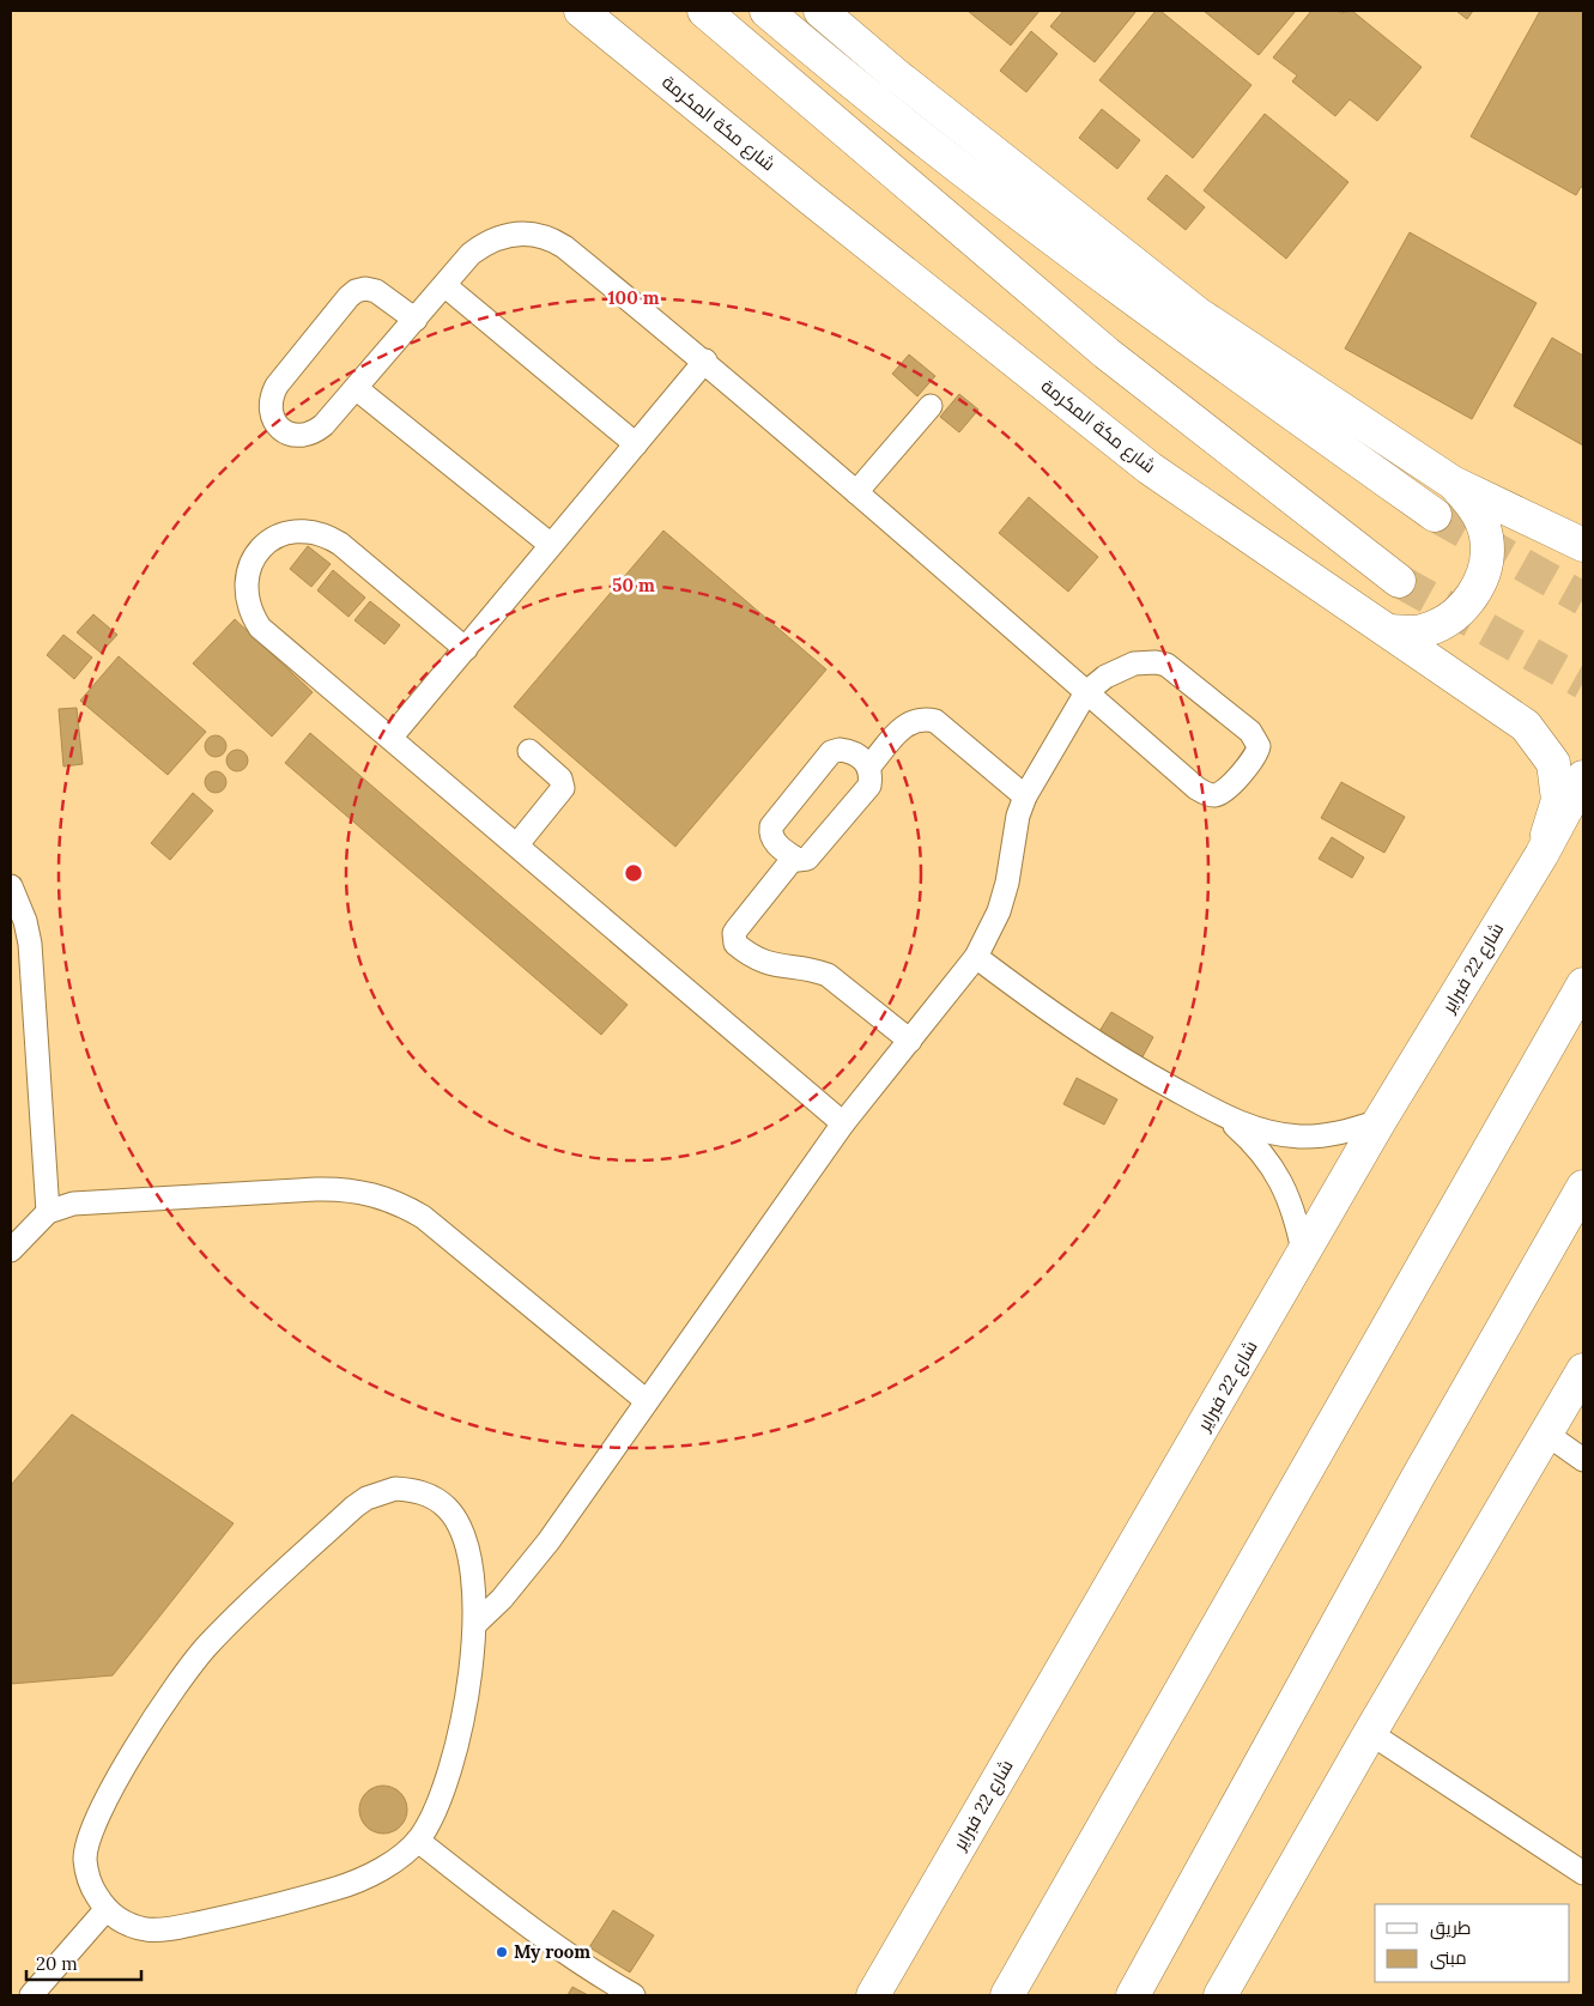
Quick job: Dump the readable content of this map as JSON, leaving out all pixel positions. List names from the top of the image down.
{
  "streets": {
    "main road": ["شارع مكة المكرمة", "شارع 22 فبراير"]
  },
  "crossings": [
    ["شارع مكة المكرمة", "شارع 22 فبراير"]
  ],
  "places": ["My room"],
  "legend": ["طريق", "مبنى"],
  "scale_bar": "20 m",
  "rings": ["100 m", "50 m"]
}
